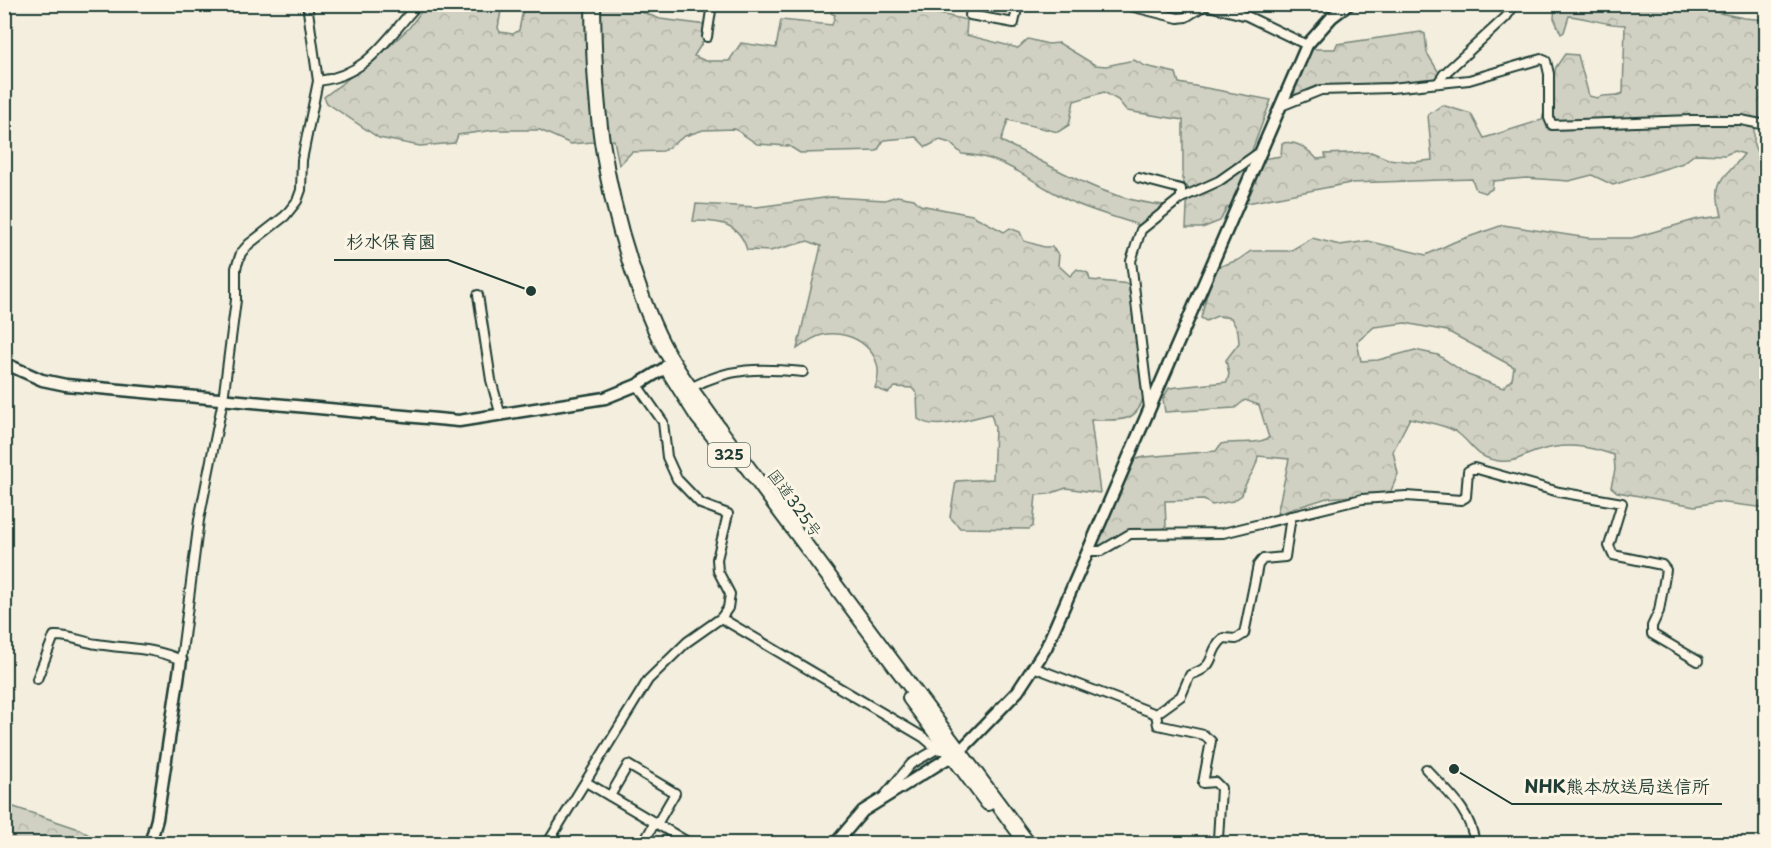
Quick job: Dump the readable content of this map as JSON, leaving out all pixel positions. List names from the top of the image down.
{
  "streets": {
    "highway": ["325", "国道325号"]
  },
  "places": ["杉水保育園", "NHK熊本放送局送信所"]
}
